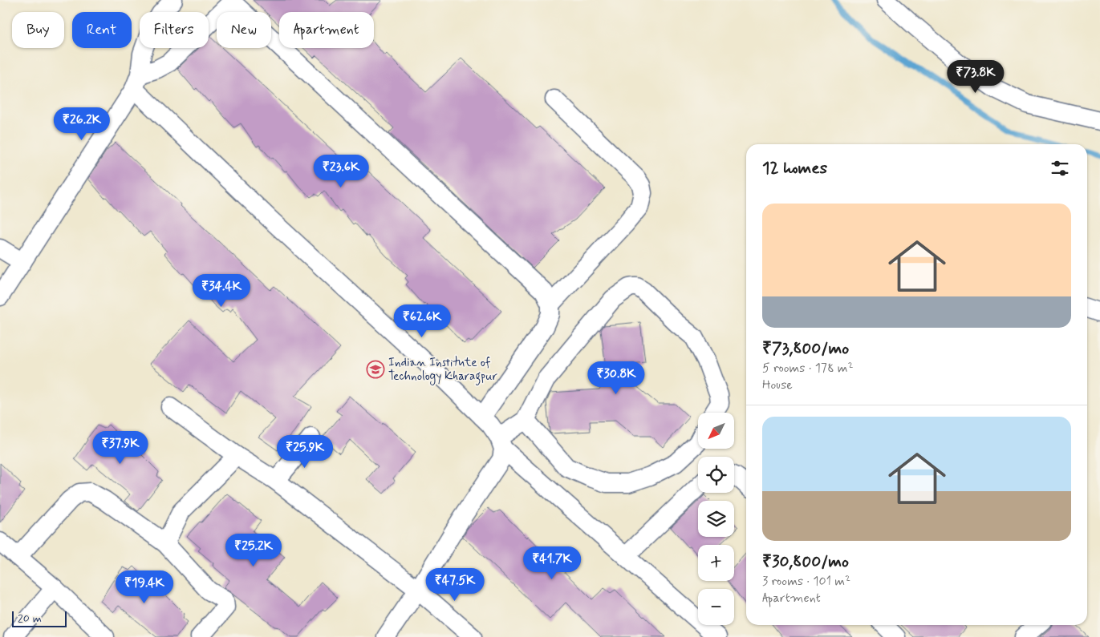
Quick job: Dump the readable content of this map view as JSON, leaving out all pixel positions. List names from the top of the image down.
{
  "places": {
    "school or university": ["Indian Institute of Technology Kharagpur"]
  },
  "scale_bar": "20 m",
  "north": "bottom left",
  "page": {
    "chip": [
      "Buy",
      "Rent",
      "Filters",
      "New",
      "Apartment"
    ],
    "price": [
      "₹73.8K",
      "₹26.2K",
      "₹23.6K",
      "₹34.4K",
      "₹62.6K",
      "₹30.8K",
      "₹37.9K",
      "₹25.9K",
      "₹25.2K",
      "₹41.7K",
      "₹47.5K",
      "₹19.4K"
    ],
    "heading": "12 homes",
    "list": [
      {
        "name": "₹73,800/mo",
        "note": "5 rooms · 178 m² · House"
      },
      {
        "name": "₹30,800/mo",
        "note": "3 rooms · 101 m² · Apartment"
      }
    ],
    "map_buttons": ["+", "−"],
    "scale": "20 m"
  }
}
